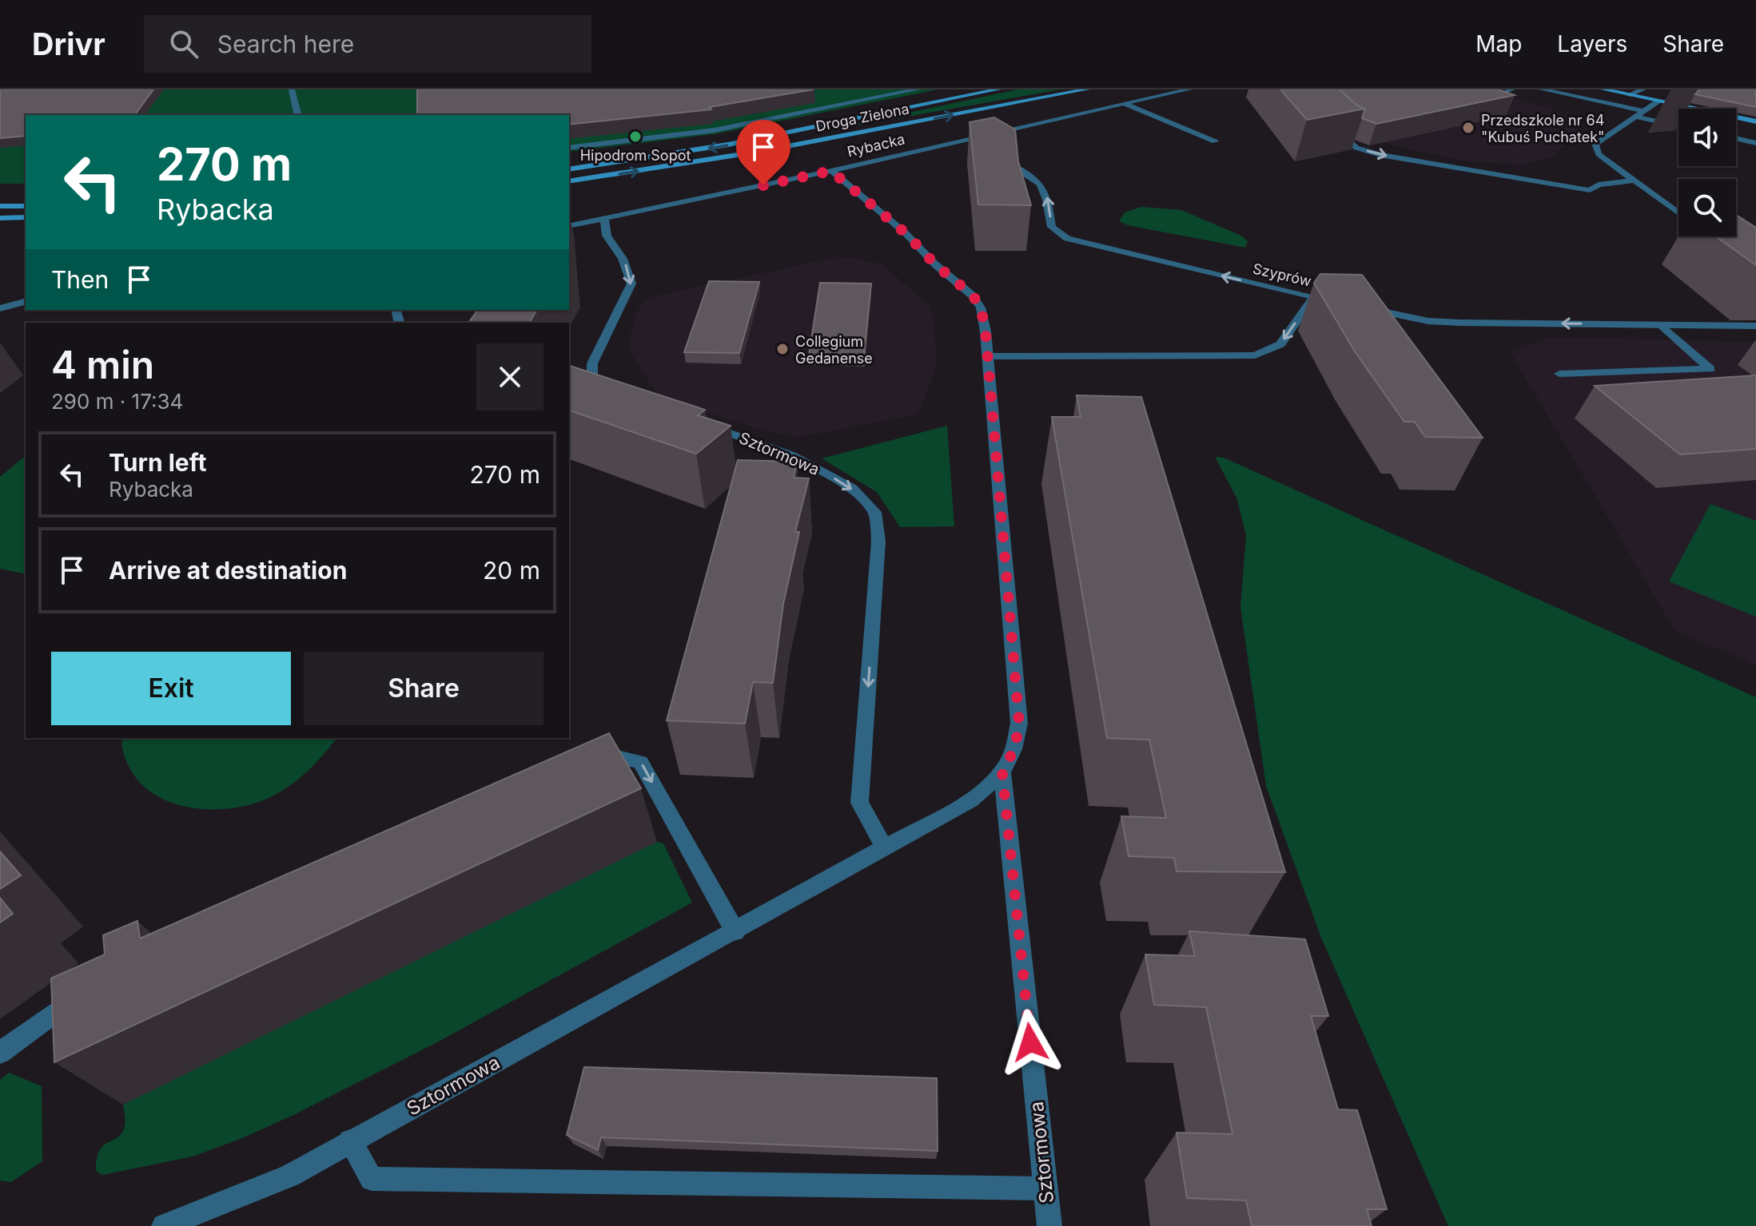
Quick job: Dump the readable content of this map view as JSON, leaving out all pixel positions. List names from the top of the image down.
{
  "streets": {
    "street": [
      "Droga Zielona",
      "Rybacka",
      "Szyprów",
      "Sztormowa"
    ]
  },
  "crossings": [
    ["Rybacka", "Sztormowa"]
  ],
  "one_way": ["Szyprów"],
  "places": ["Przedszkole nr 64 \"Kubuś Puchatek\"", "Hipodrom Sopot", "Collegium Gedanense"],
  "page": {
    "header": "Drivr",
    "search": "Search here",
    "nav": ["Map", "Layers", "Share"],
    "turn": ["270 m", "Rybacka"],
    "then": "Then",
    "heading": ["4 min", "290 m · 17:34"],
    "list": [
      {
        "name": "Turn left",
        "note": "Rybacka",
        "value": "270 m"
      },
      {
        "name": "Arrive at destination",
        "value": "20 m"
      }
    ],
    "buttons": ["Exit", "Share"]
  }
}
